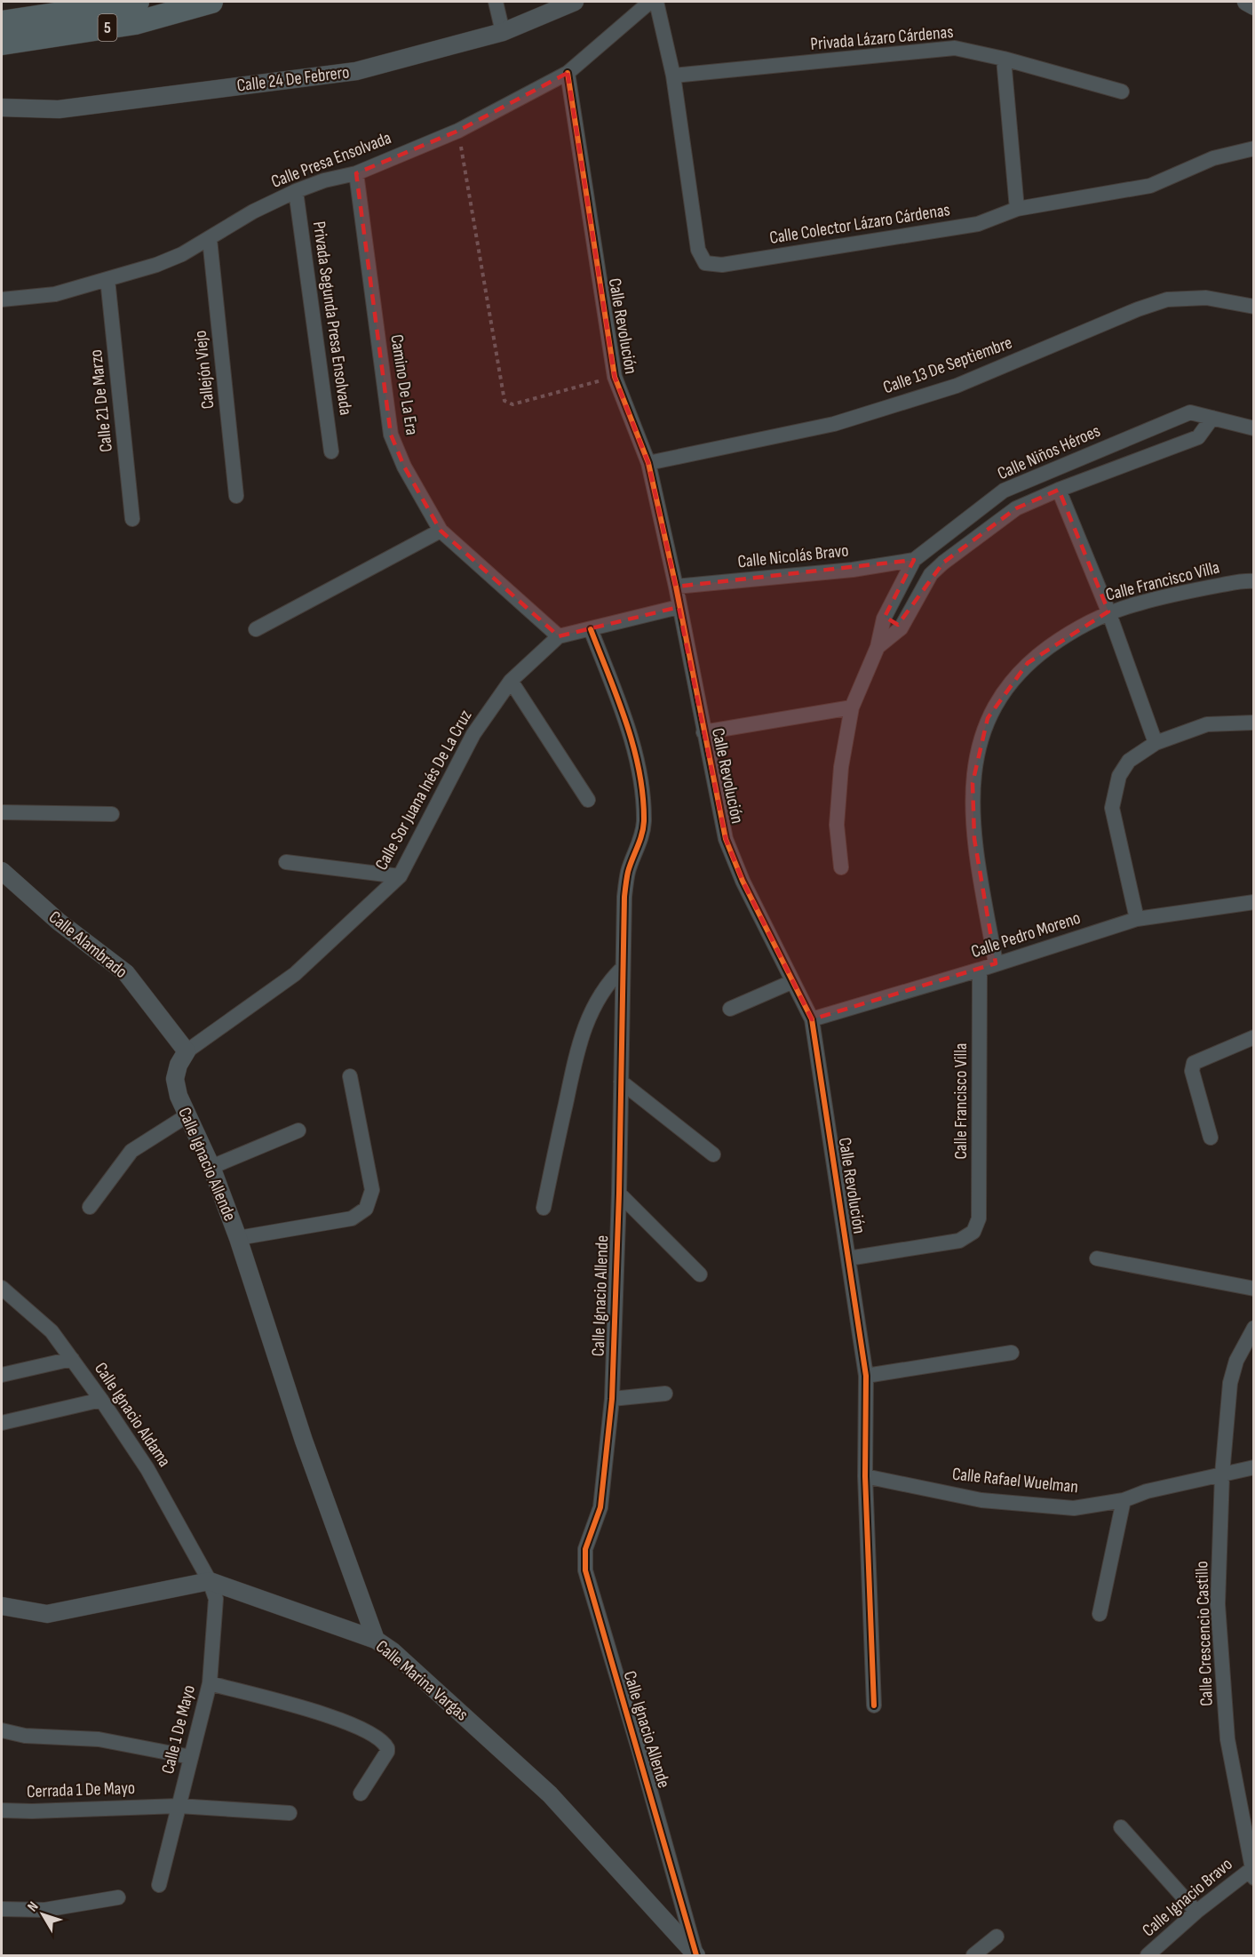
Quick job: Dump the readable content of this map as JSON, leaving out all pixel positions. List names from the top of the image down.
{
  "streets": {
    "main road": ["5"],
    "street": [
      "Privada Lázaro Cárdenas",
      "Calle 24 De Febrero",
      "Calle Presa Ensolvada",
      "Calle Colector Lázaro Cárdenas",
      "Privada Segunda Presa Ensolvada",
      "Calle Revolución",
      "Calle 13 De Septiembre",
      "Callejón Viejo",
      "Camino De La Era",
      "Calle 21 De Marzo",
      "Calle Niños Héroes",
      "Calle Nicolás Bravo",
      "Calle Francisco Villa",
      "Calle Sor Juana Inés De La Cruz",
      "Calle Pedro Moreno",
      "Calle Alambrado",
      "Calle Ignacio Allende",
      "Calle Ignacio Aldama",
      "Calle Rafael Wuelman",
      "Calle Crescencio Castillo",
      "Calle Marina Vargas",
      "Calle 1 De Mayo",
      "Cerrada 1 De Mayo",
      "Calle Ignacio Bravo"
    ]
  },
  "crossings": [
    ["Privada Lázaro Cárdenas", "Calle Colector Lázaro Cárdenas"],
    ["Calle Presa Ensolvada", "Privada Segunda Presa Ensolvada"],
    ["Calle Presa Ensolvada", "Calle Revolución"],
    ["Calle Presa Ensolvada", "Callejón Viejo"],
    ["Calle Presa Ensolvada", "Camino De La Era"],
    ["Calle Presa Ensolvada", "Calle 21 De Marzo"],
    ["Calle Revolución", "Calle 13 De Septiembre"],
    ["Calle Revolución", "Calle Nicolás Bravo"],
    ["Calle Revolución", "Calle Francisco Villa"],
    ["Calle Revolución", "Calle Pedro Moreno"],
    ["Calle Revolución", "Calle Rafael Wuelman"],
    ["Camino De La Era", "Calle Sor Juana Inés De La Cruz"],
    ["Calle Niños Héroes", "Calle Nicolás Bravo"],
    ["Calle Francisco Villa", "Calle Pedro Moreno"],
    ["Calle Sor Juana Inés De La Cruz", "Calle Alambrado"],
    ["Calle Sor Juana Inés De La Cruz", "Calle Ignacio Allende"],
    ["Calle Alambrado", "Calle Ignacio Allende"],
    ["Calle Ignacio Allende", "Calle Marina Vargas"],
    ["Calle Ignacio Aldama", "Calle Marina Vargas"],
    ["Calle Ignacio Aldama", "Calle 1 De Mayo"],
    ["Calle Rafael Wuelman", "Calle Crescencio Castillo"],
    ["Calle Crescencio Castillo", "Calle Ignacio Bravo"],
    ["Calle Marina Vargas", "Calle 1 De Mayo"],
    ["Calle 1 De Mayo", "Cerrada 1 De Mayo"]
  ],
  "north": "top left"
}
